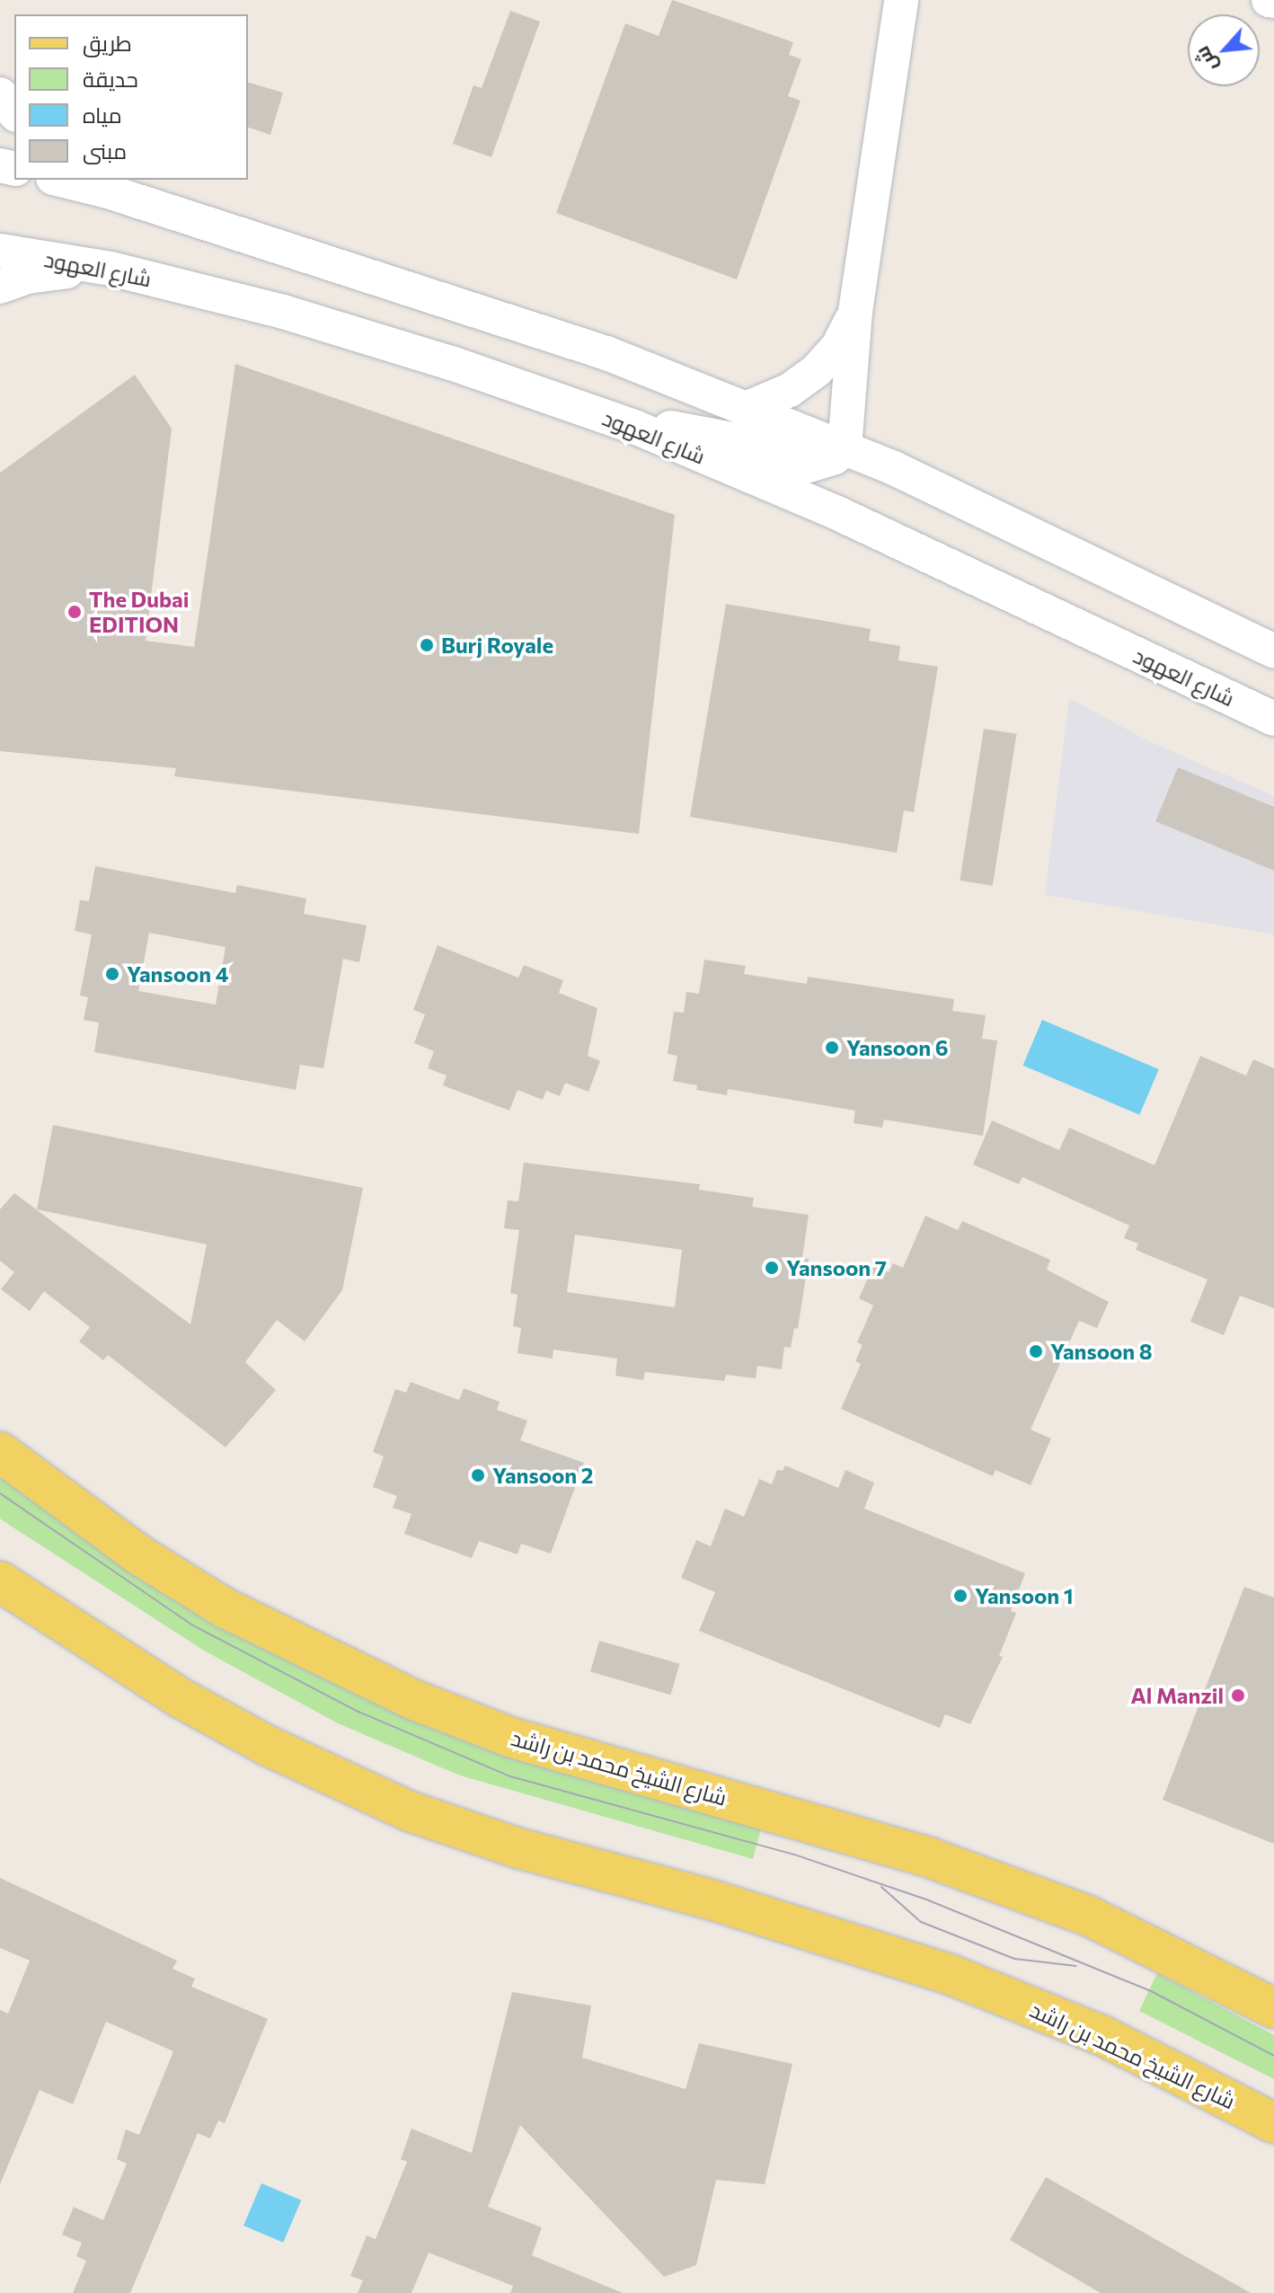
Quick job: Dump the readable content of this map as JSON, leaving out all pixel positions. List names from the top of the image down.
{
  "streets": {
    "main road": ["شارع الشيخ محمد بن راشد"],
    "street": ["شارع العهود"]
  },
  "places": [
    "The Dubai EDITION",
    "Burj Royale",
    "Yansoon 4",
    "Yansoon 6",
    "Yansoon 7",
    "Yansoon 8",
    "Yansoon 2",
    "Yansoon 1",
    "Al Manzil"
  ],
  "legend": [
    "طريق",
    "حديقة",
    "مياه",
    "مبنى"
  ],
  "north": "bottom left"
}
